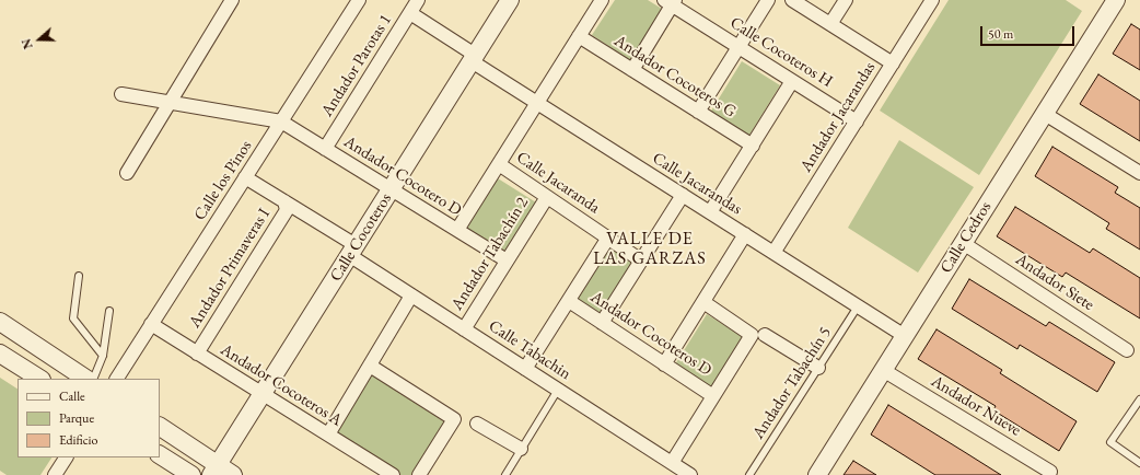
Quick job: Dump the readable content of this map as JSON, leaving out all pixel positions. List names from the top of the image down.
{
  "streets": {
    "street": [
      "Calle Cocoteros H",
      "Andador Parotas 1",
      "Andador Cocoteros G",
      "Andador Jacarandas",
      "Andador Cocotero D",
      "Calle los Pinos",
      "Calle Jacaranda",
      "Calle Jacarandas",
      "Calle Cocoteros",
      "Calle Cedros",
      "Andador Tabachín 2",
      "Andador Primaveras I",
      "Andador Siete",
      "Andador Cocoteros D",
      "Calle Tabachin",
      "Andador Cocoteros A",
      "Andador Nueve"
    ],
    "lane": ["Andador Tabachín 5"]
  },
  "crossings": [
    ["Calle Cocoteros H", "Andador Jacarandas"],
    ["Andador Parotas 1", "Andador Cocotero D"],
    ["Andador Parotas 1", "Calle Jacarandas"],
    ["Andador Jacarandas", "Calle Jacarandas"],
    ["Andador Cocotero D", "Calle los Pinos"],
    ["Andador Cocotero D", "Calle Cocoteros"],
    ["Andador Cocotero D", "Andador Tabachín 2"],
    ["Calle los Pinos", "Calle Tabachin"],
    ["Calle los Pinos", "Andador Cocoteros A"],
    ["Calle Jacaranda", "Andador Tabachín 2"],
    ["Calle Jacarandas", "Calle Cocoteros"],
    ["Calle Jacarandas", "Calle Cedros"],
    ["Calle Jacarandas", "Andador Tabachín 5"],
    ["Calle Cocoteros", "Calle Tabachin"],
    ["Calle Cocoteros", "Andador Cocoteros A"],
    ["Calle Cedros", "Andador Siete"],
    ["Calle Cedros", "Andador Nueve"],
    ["Andador Tabachín 2", "Calle Tabachin"],
    ["Andador Primaveras I", "Calle Tabachin"],
    ["Andador Primaveras I", "Andador Cocoteros A"]
  ],
  "districts": ["VALLE DE LAS GARZAS"],
  "legend": ["Calle", "Parque", "Edificio"],
  "scale_bar": "50 m",
  "north": "left"
}
